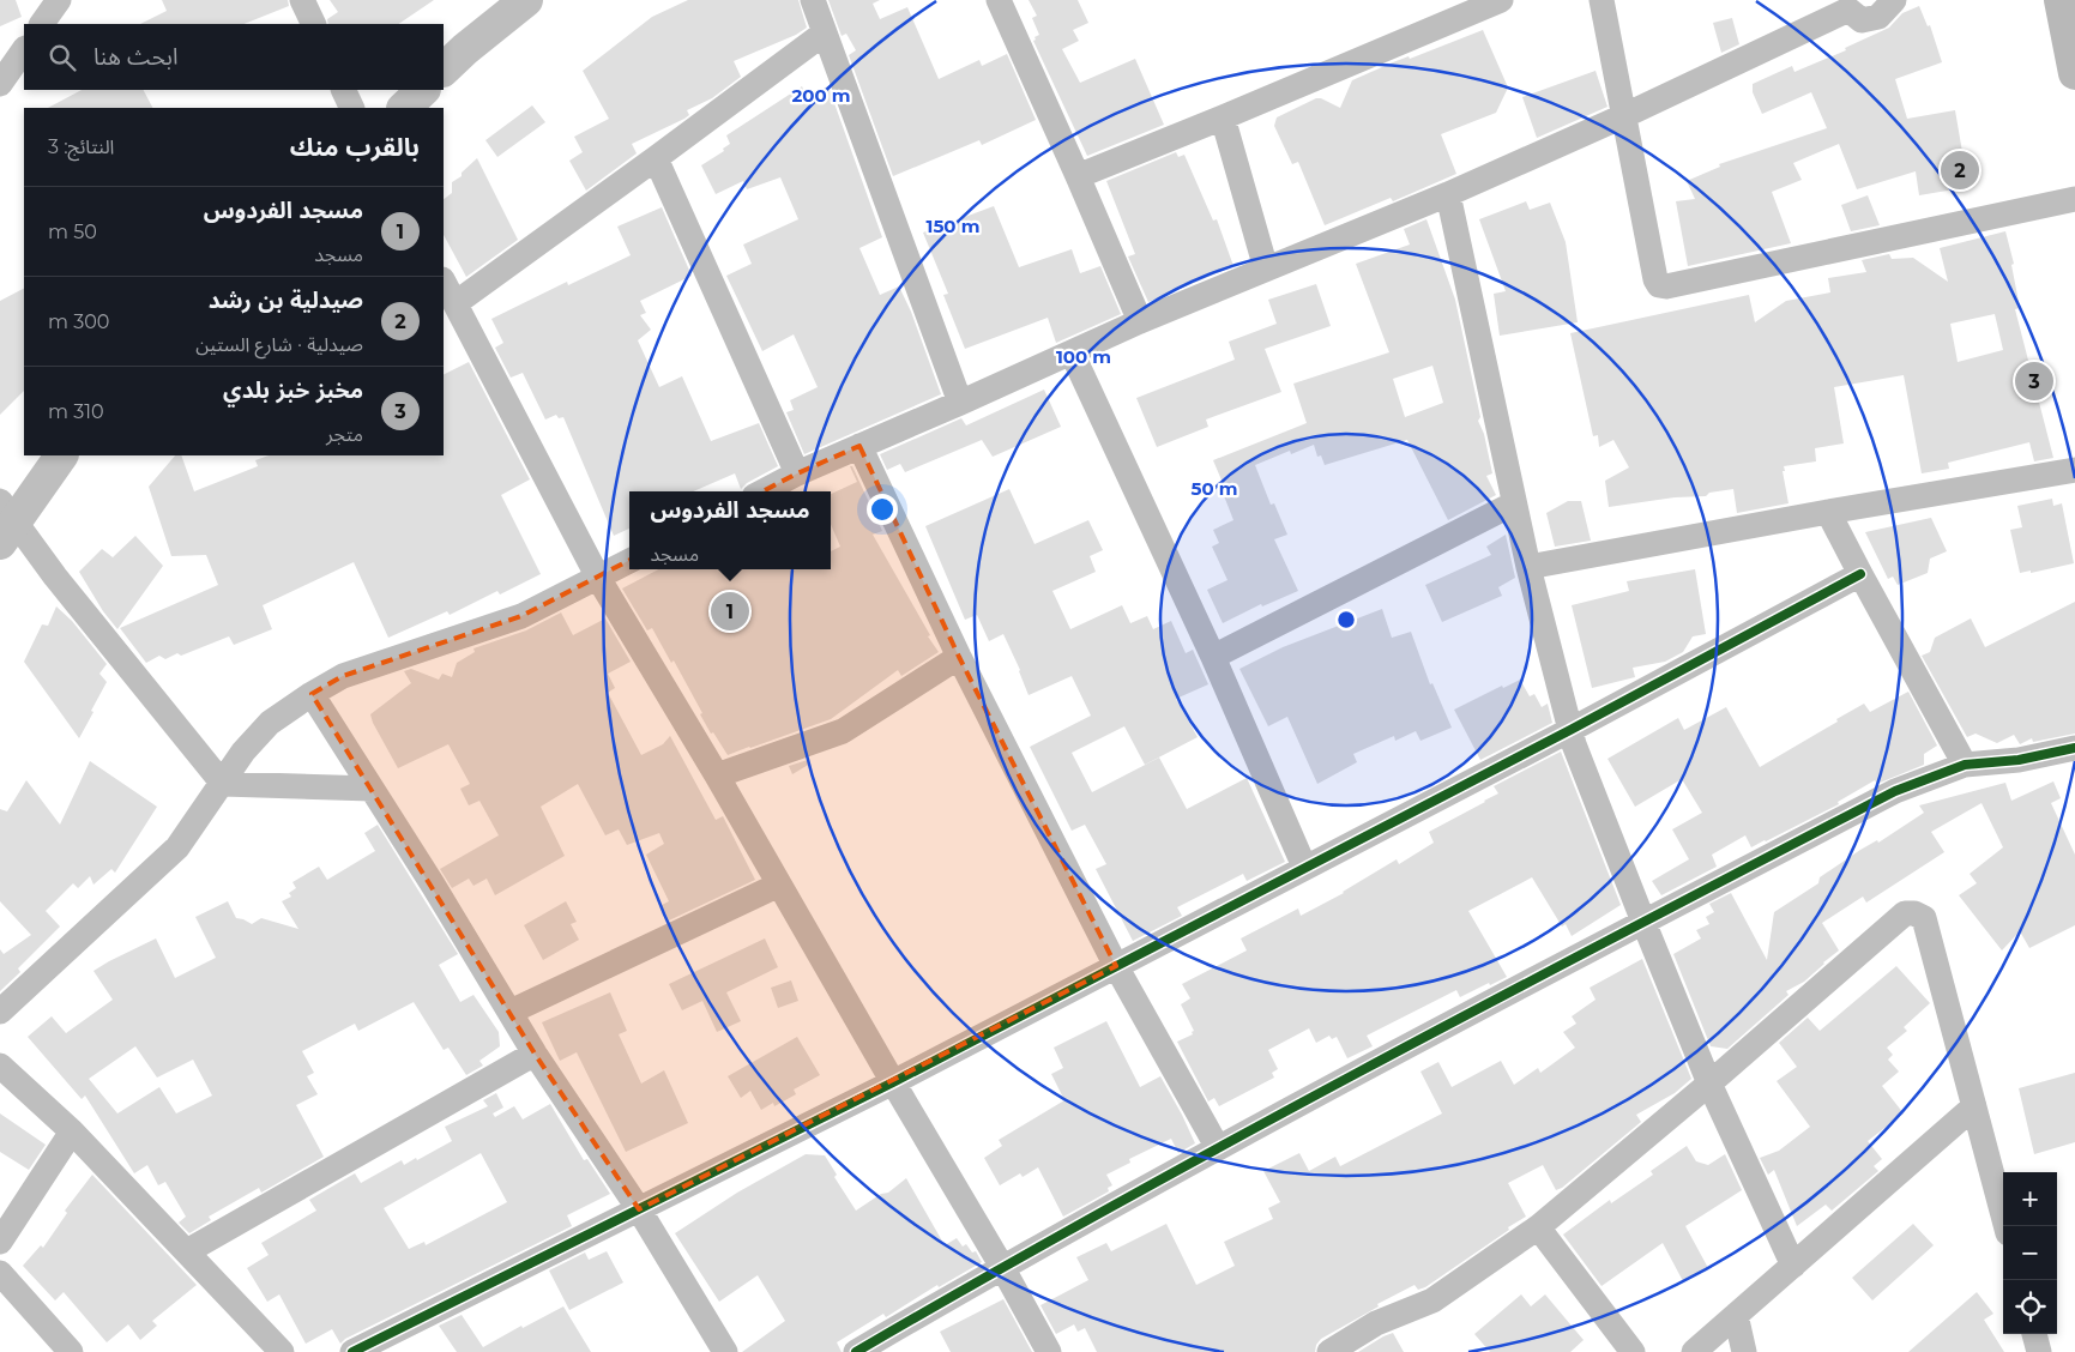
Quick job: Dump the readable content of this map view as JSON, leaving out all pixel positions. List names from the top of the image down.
{
  "page": {
    "search": "ابحث هنا",
    "heading": ["بالقرب منك", "النتائج: 3"],
    "pins": ["2", "3", "1"],
    "list": [
      {
        "mark": "1",
        "name": "مسجد الفردوس",
        "note": "مسجد",
        "value": "50 m"
      },
      {
        "mark": "2",
        "name": "صيدلية بن رشد",
        "note": "صيدلية · شارع الستين",
        "value": "300 m"
      },
      {
        "mark": "3",
        "name": "مخبز خبز بلدي",
        "note": "متجر",
        "value": "310 m"
      }
    ],
    "popup": ["مسجد الفردوس", "مسجد"],
    "map_buttons": ["+", "−"]
  },
  "rings": [
    "200 m",
    "150 m",
    "100 m",
    "50 m"
  ]
}
